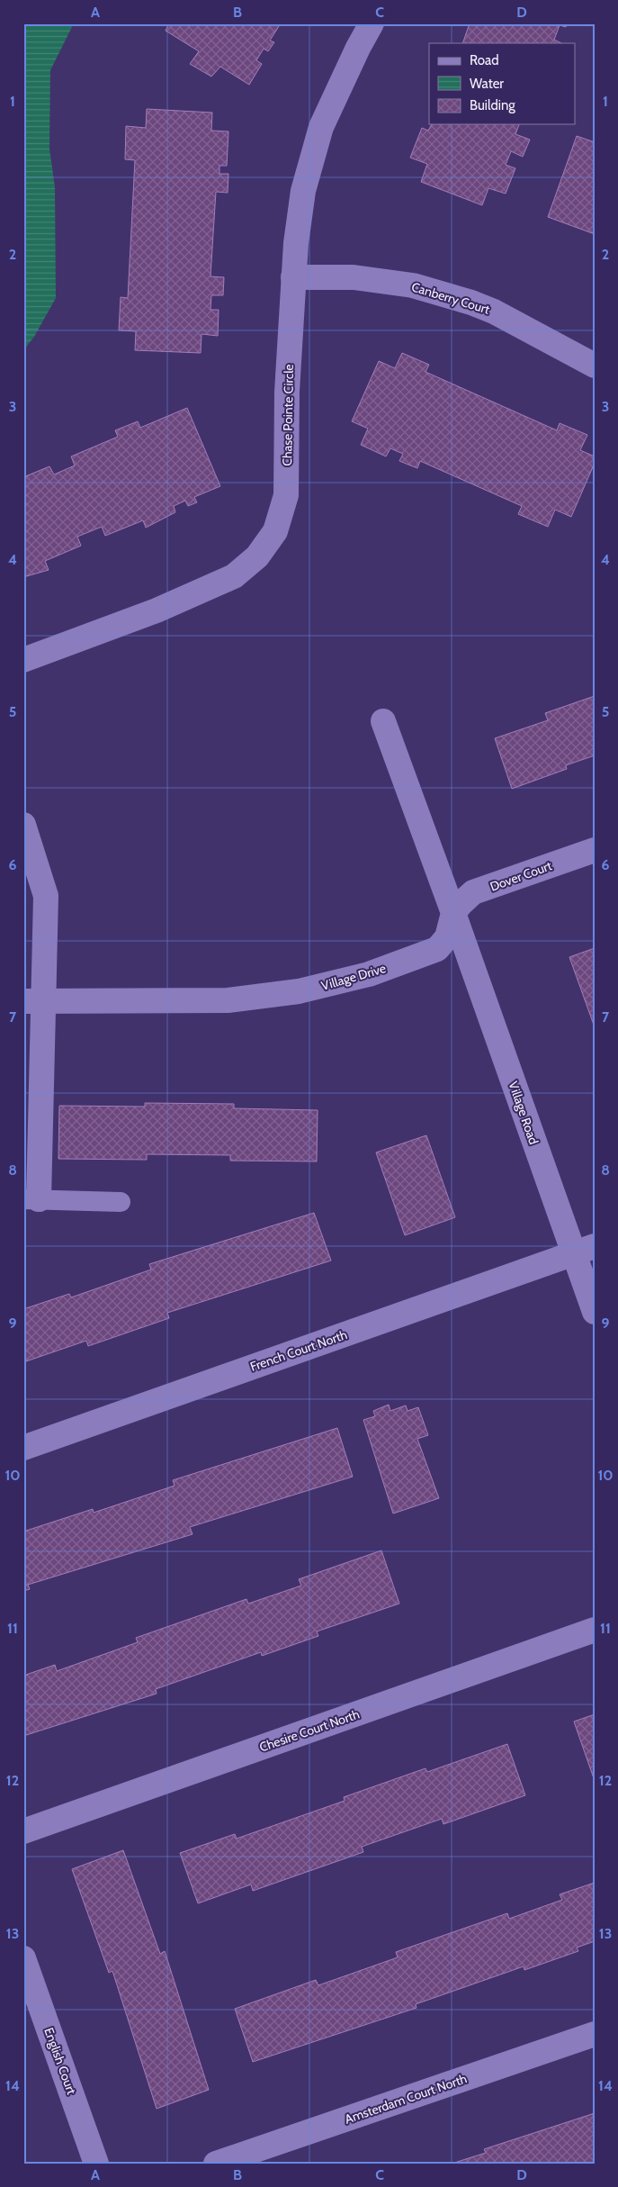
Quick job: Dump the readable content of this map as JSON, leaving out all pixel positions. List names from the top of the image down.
{
  "streets": {
    "street": [
      "Canberry Court",
      "Chase Pointe Circle",
      "Dover Court",
      "Village Drive",
      "Village Road",
      "French Court North",
      "Chesire Court North",
      "English Court",
      "Amsterdam Court North"
    ]
  },
  "crossings": [
    ["Canberry Court", "Chase Pointe Circle"],
    ["Dover Court", "Village Drive"],
    ["Dover Court", "Village Road"],
    ["Village Drive", "Village Road"],
    ["Village Road", "French Court North"]
  ],
  "legend": ["Road", "Water", "Building"],
  "grid": {
    "columns": [
      "A",
      "B",
      "C",
      "D"
    ],
    "rows": [
      "1",
      "2",
      "3",
      "4",
      "5",
      "6",
      "7",
      "8",
      "9",
      "10",
      "11",
      "12",
      "13",
      "14"
    ]
  }
}
